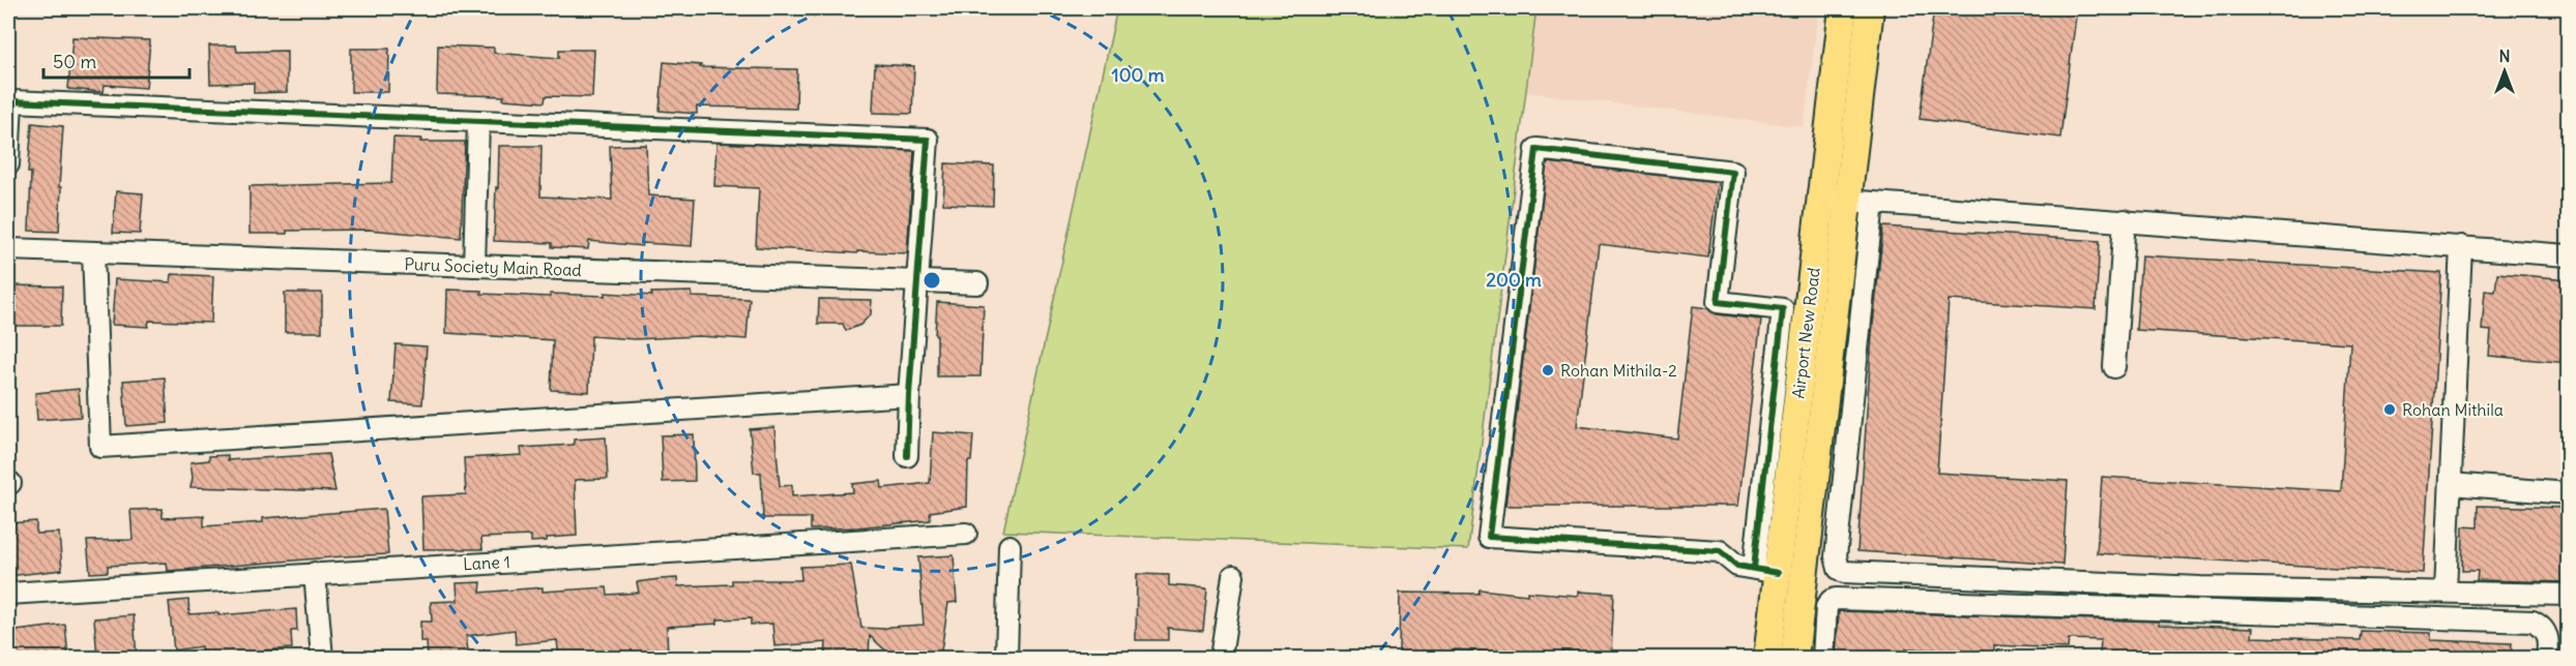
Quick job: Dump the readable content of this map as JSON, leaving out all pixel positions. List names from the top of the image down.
{
  "streets": {
    "main road": ["Airport New Road"],
    "street": ["Puru Society Main Road", "Lane 1"]
  },
  "places": ["Rohan Mithila-2", "Rohan Mithila"],
  "scale_bar": "50 m",
  "north": "top",
  "rings": ["100 m", "200 m"]
}
